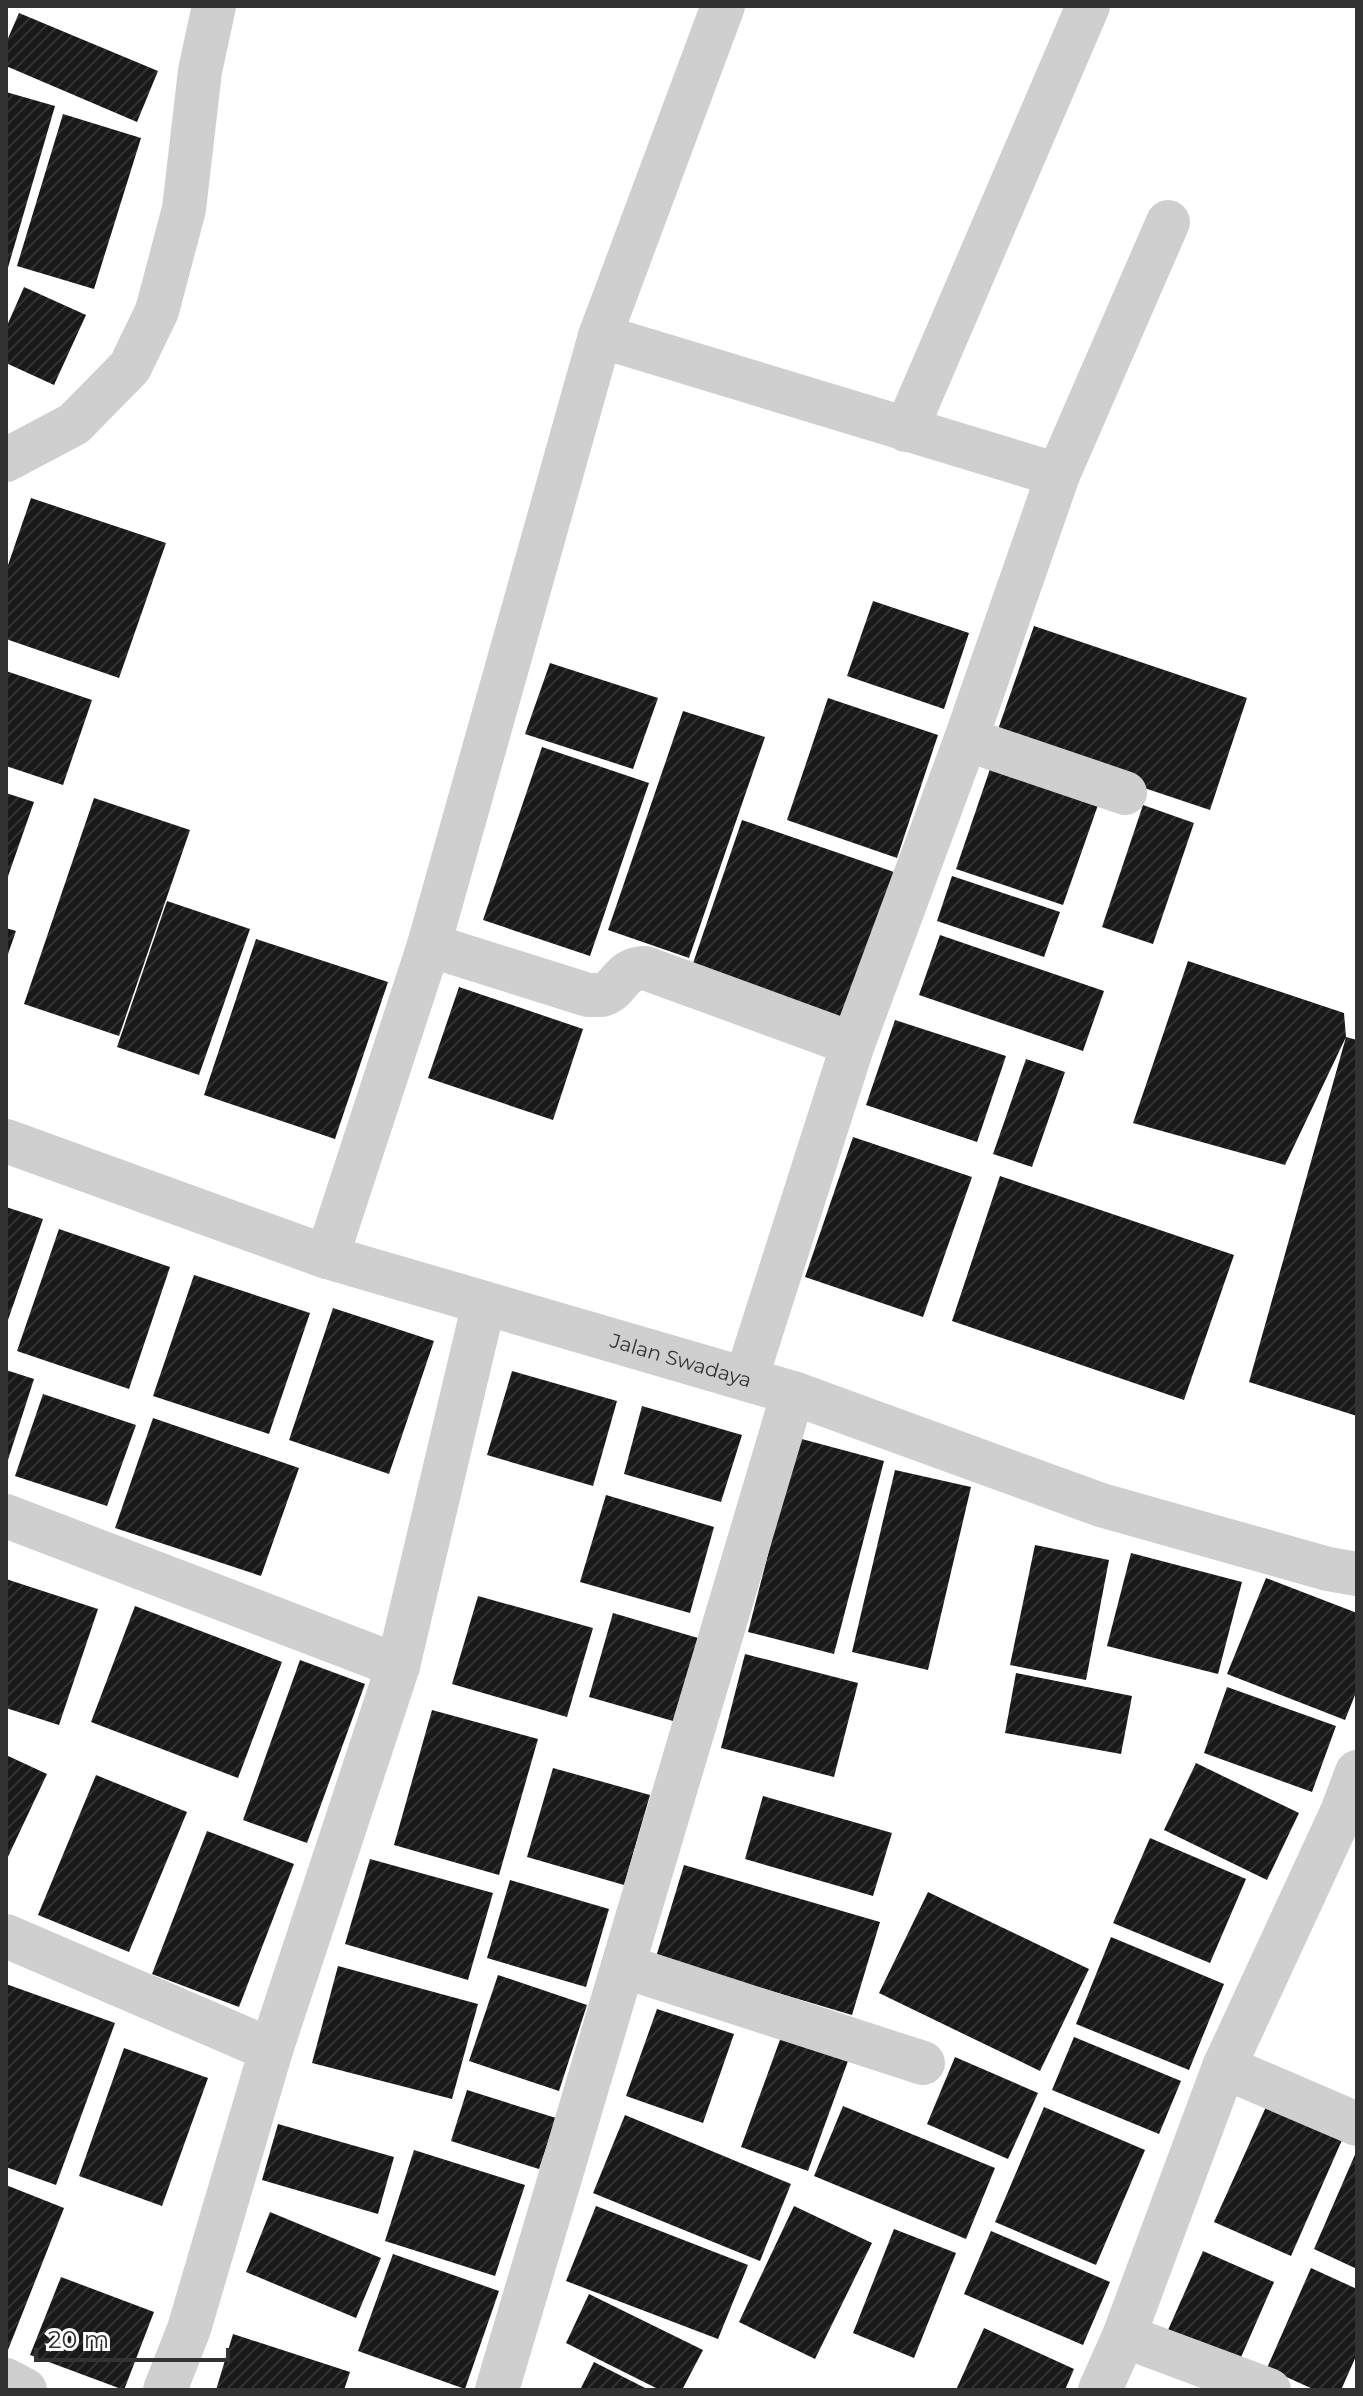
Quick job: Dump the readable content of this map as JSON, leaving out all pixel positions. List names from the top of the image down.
{
  "streets": {
    "street": ["Jalan Swadaya"]
  },
  "scale_bar": "20 m"
}
